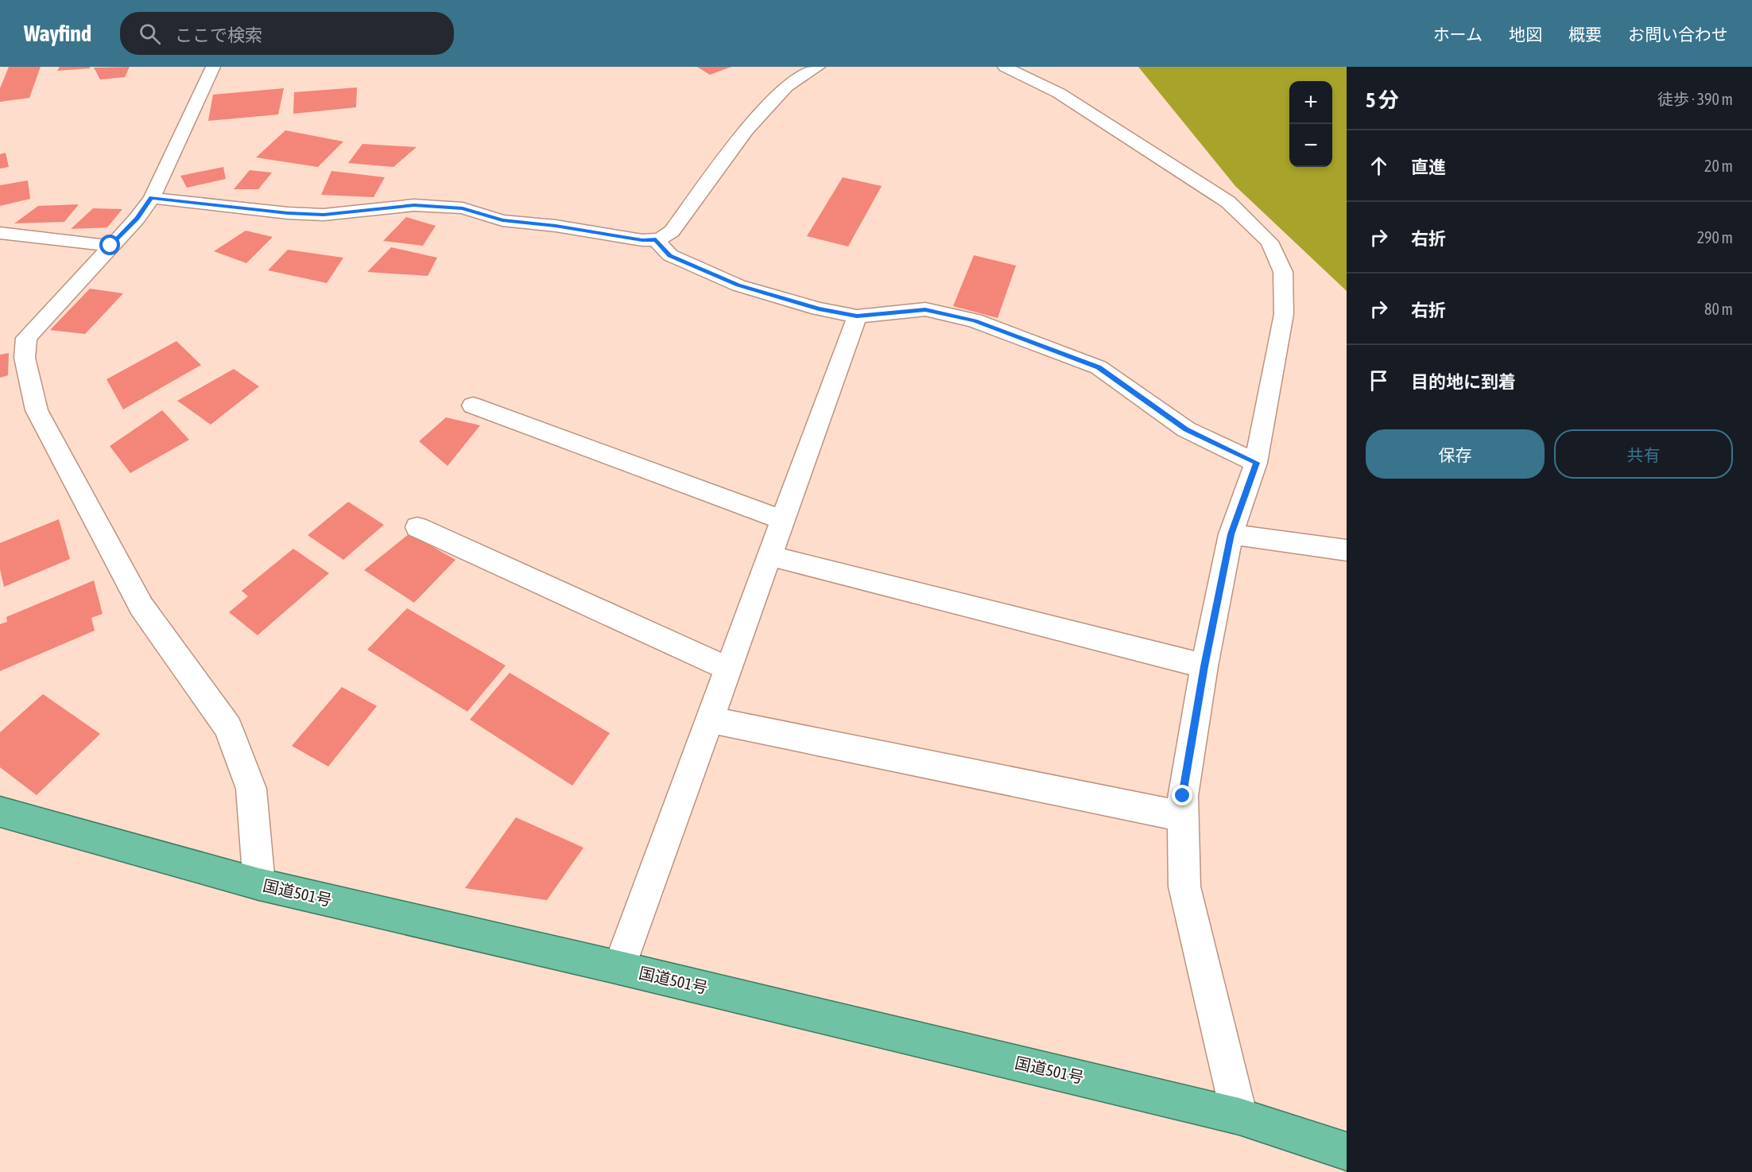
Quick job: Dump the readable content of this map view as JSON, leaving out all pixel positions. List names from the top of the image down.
{
  "streets": {
    "highway": ["国道501号"]
  },
  "page": {
    "header": "Wayfind",
    "search": "ここで検索",
    "nav": [
      "ホーム",
      "地図",
      "概要",
      "お問い合わせ"
    ],
    "heading": ["5 分", "徒歩 · 390 m"],
    "map_buttons": ["+", "−"],
    "list": [
      ["直進", "20 m"],
      ["右折", "290 m"],
      ["右折", "80 m"],
      "目的地に到着"
    ],
    "buttons": ["保存", "共有"]
  }
}
